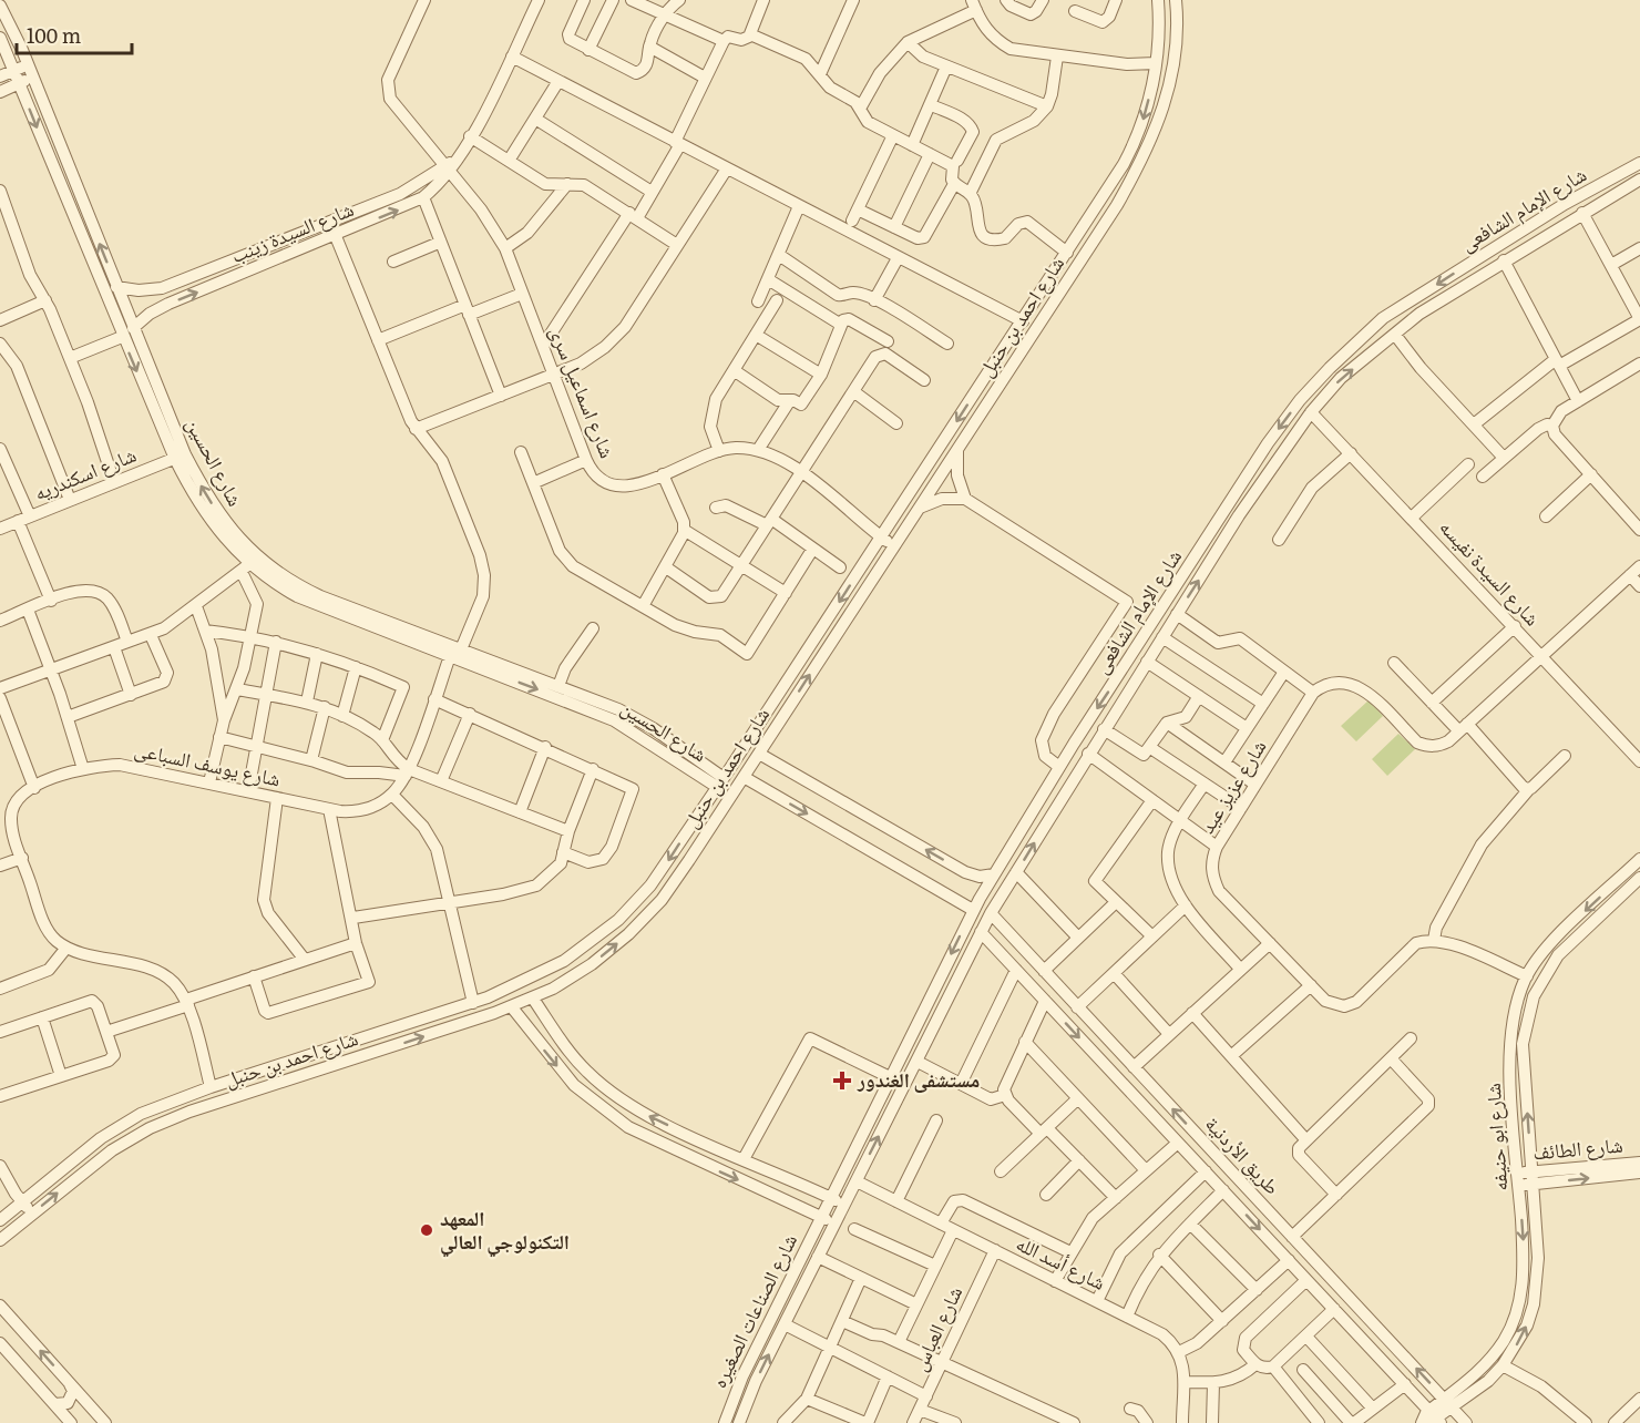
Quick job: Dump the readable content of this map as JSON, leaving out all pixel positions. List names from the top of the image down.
{
  "streets": {
    "street": [
      "شارع الإمام الشافعى",
      "شارع السيدة زينب",
      "شارع احمد بن حنبل",
      "شارع اسماعيل سرى",
      "شارع الحسين",
      "شارع اسكندريه",
      "شارع السيدة نفيسه",
      "شارع يوسف السباعى",
      "شارع عزيز عيد",
      "شارع ابو حنيفه",
      "شارع الطائف",
      "طريق الأردنية",
      "شارع أسد الله",
      "شارع الصناعات الصغيره",
      "شارع العباس"
    ]
  },
  "crossings": [
    ["شارع الإمام الشافعى", "شارع السيدة نفيسه"],
    ["شارع الإمام الشافعى", "طريق الأردنية"],
    ["شارع الإمام الشافعى", "شارع أسد الله"],
    ["شارع الإمام الشافعى", "شارع الصناعات الصغيره"],
    ["شارع السيدة زينب", "شارع اسماعيل سرى"],
    ["شارع السيدة زينب", "شارع الحسين"],
    ["شارع احمد بن حنبل", "شارع اسماعيل سرى"],
    ["شارع احمد بن حنبل", "شارع الحسين"],
    ["شارع الحسين", "شارع اسكندريه"],
    ["شارع الحسين", "شارع يوسف السباعى"],
    ["شارع ابو حنيفه", "شارع الطائف"],
    ["شارع ابو حنيفه", "طريق الأردنية"],
    ["شارع أسد الله", "شارع العباس"]
  ],
  "places": {
    "health": ["مستشفى الغندور"],
    "other": ["المعهد التكنولوجي العالي"]
  },
  "scale_bar": "100 m"
}
